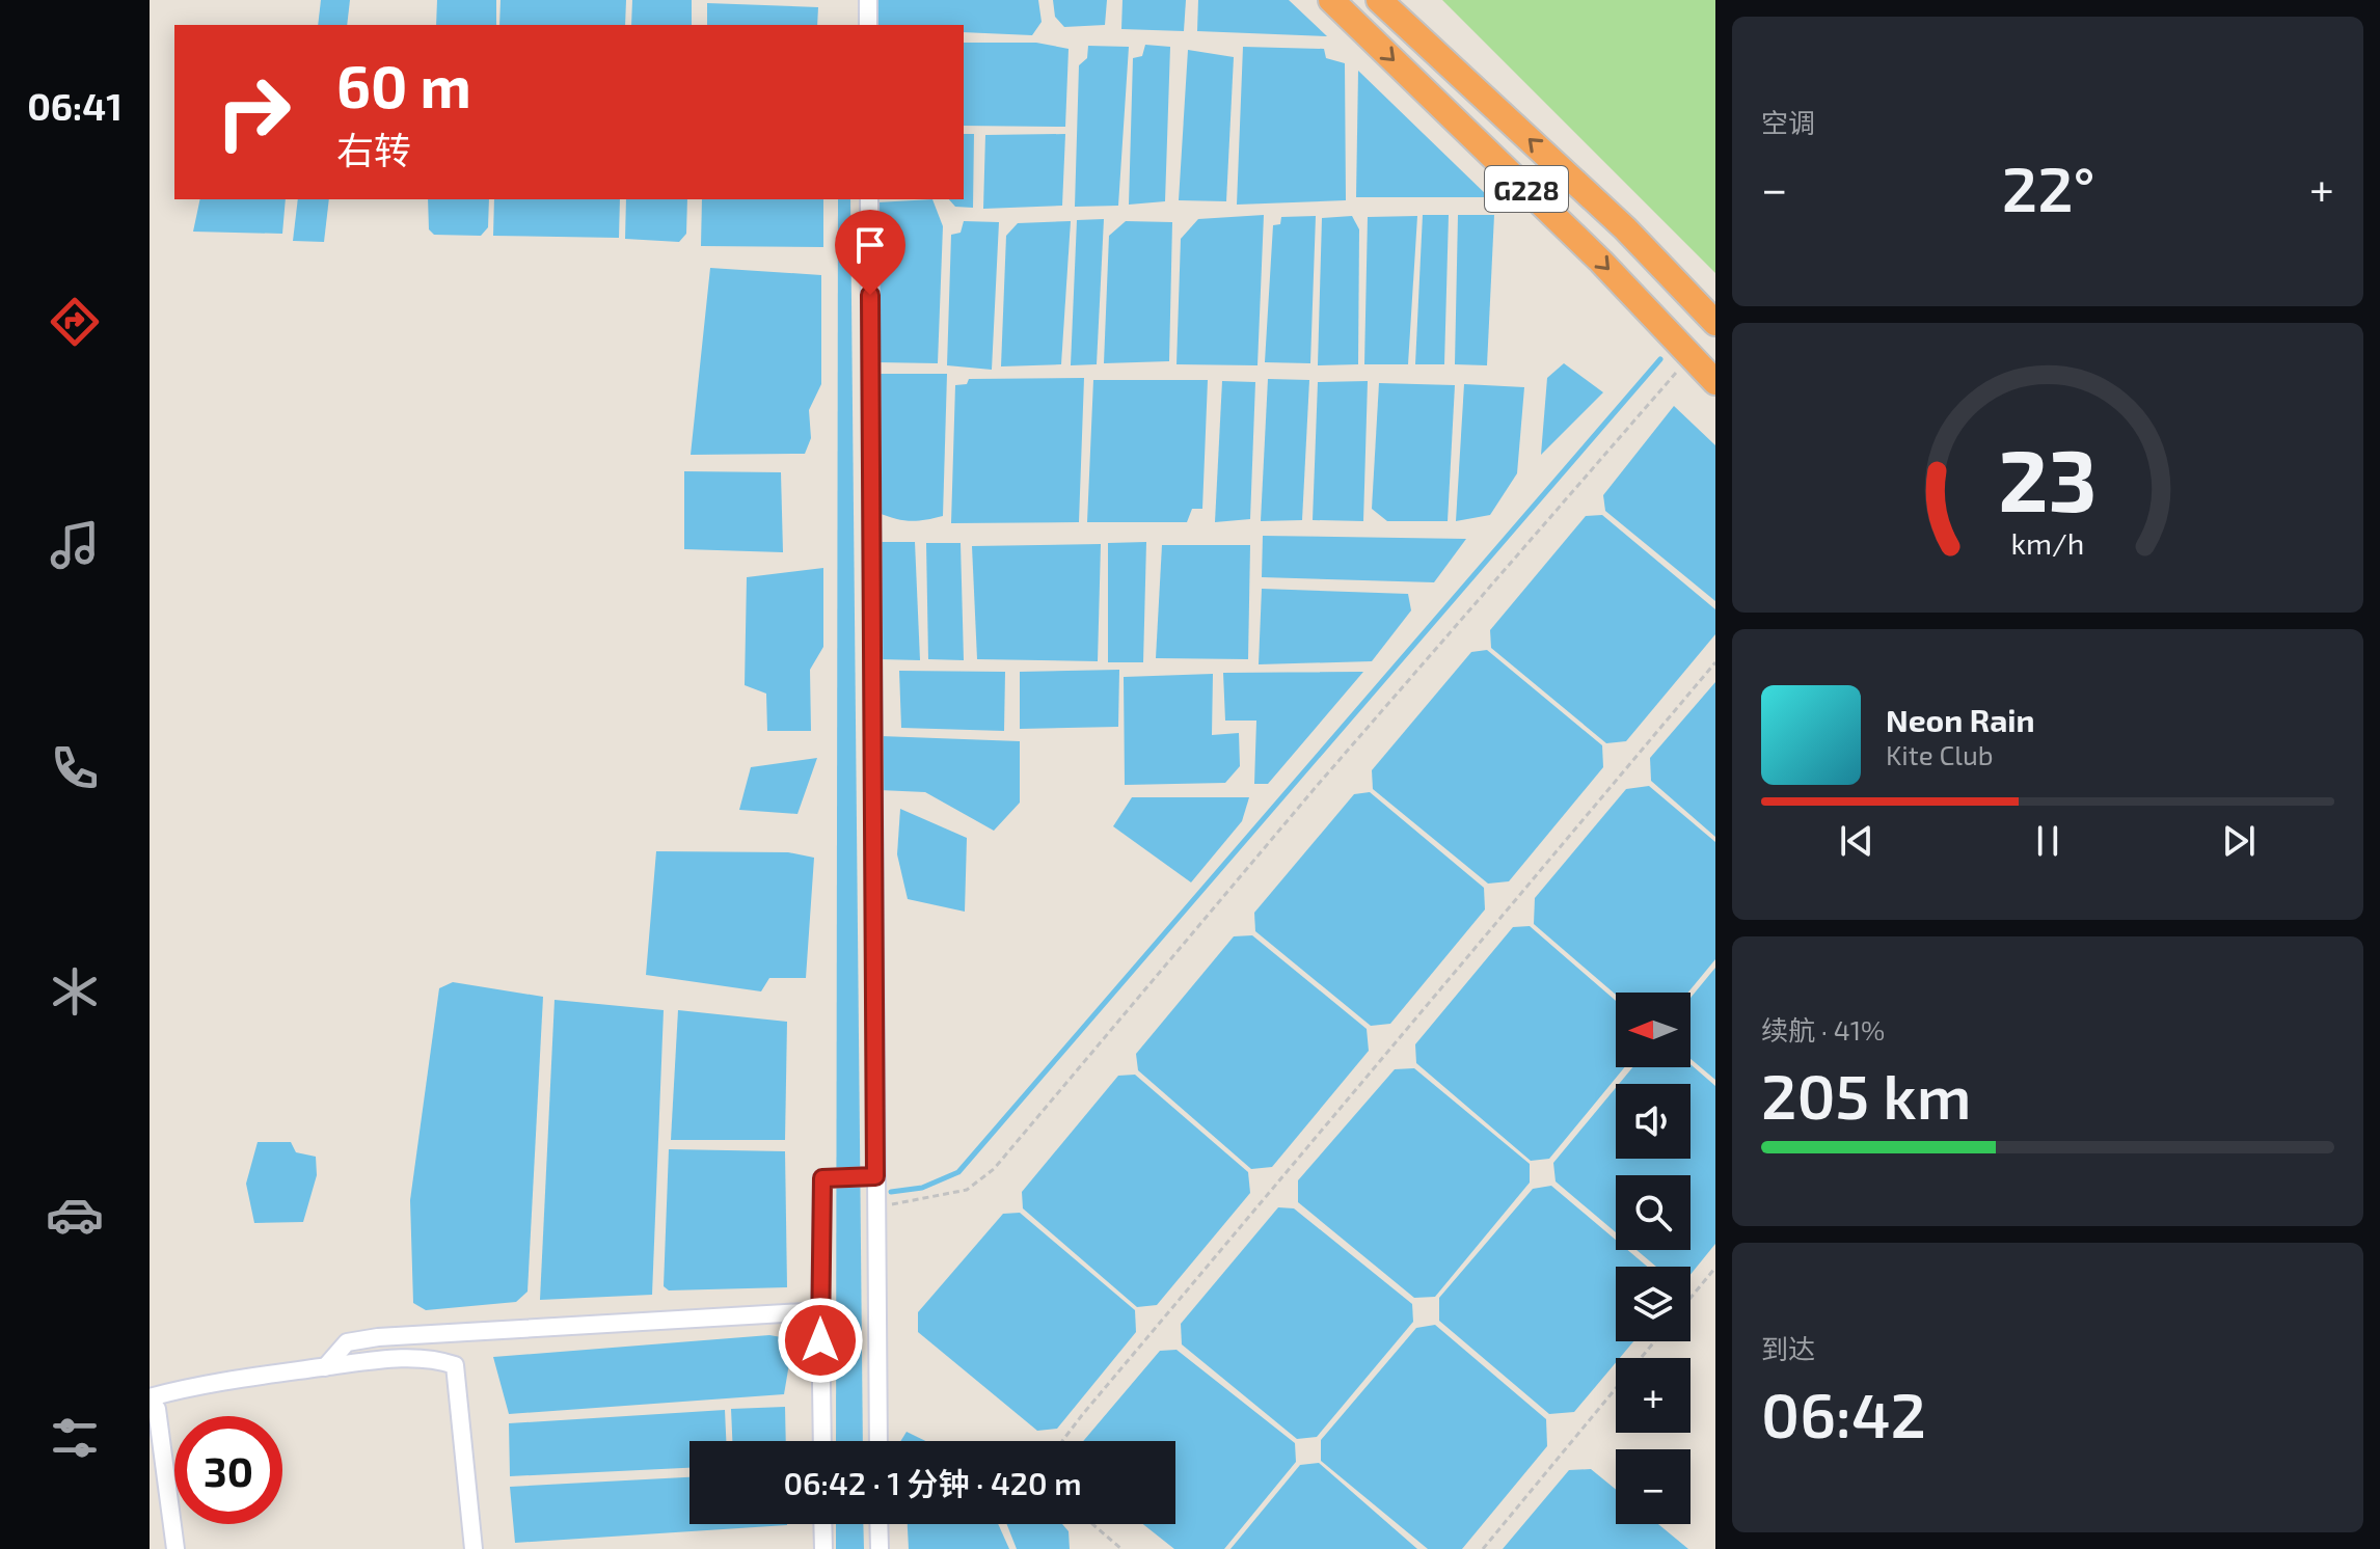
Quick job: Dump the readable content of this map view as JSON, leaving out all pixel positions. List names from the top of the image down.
{
  "streets": {
    "highway": ["G228"]
  },
  "north": "left",
  "page": {
    "tabs": "06:41",
    "tile": [
      "空调",
      ["续航 · 41%", "205 km"],
      ["到达", "06:42"]
    ],
    "turn": ["60 m", "右转"],
    "heat": ["−", "22°", "+"],
    "song": ["Neon Rain", "Kite Club"],
    "map_buttons": ["+", "−"],
    "limit": "30",
    "trip": "06:42 · 1 分钟 · 420 m",
    "gauge": ["23", "km/h"]
  }
}
